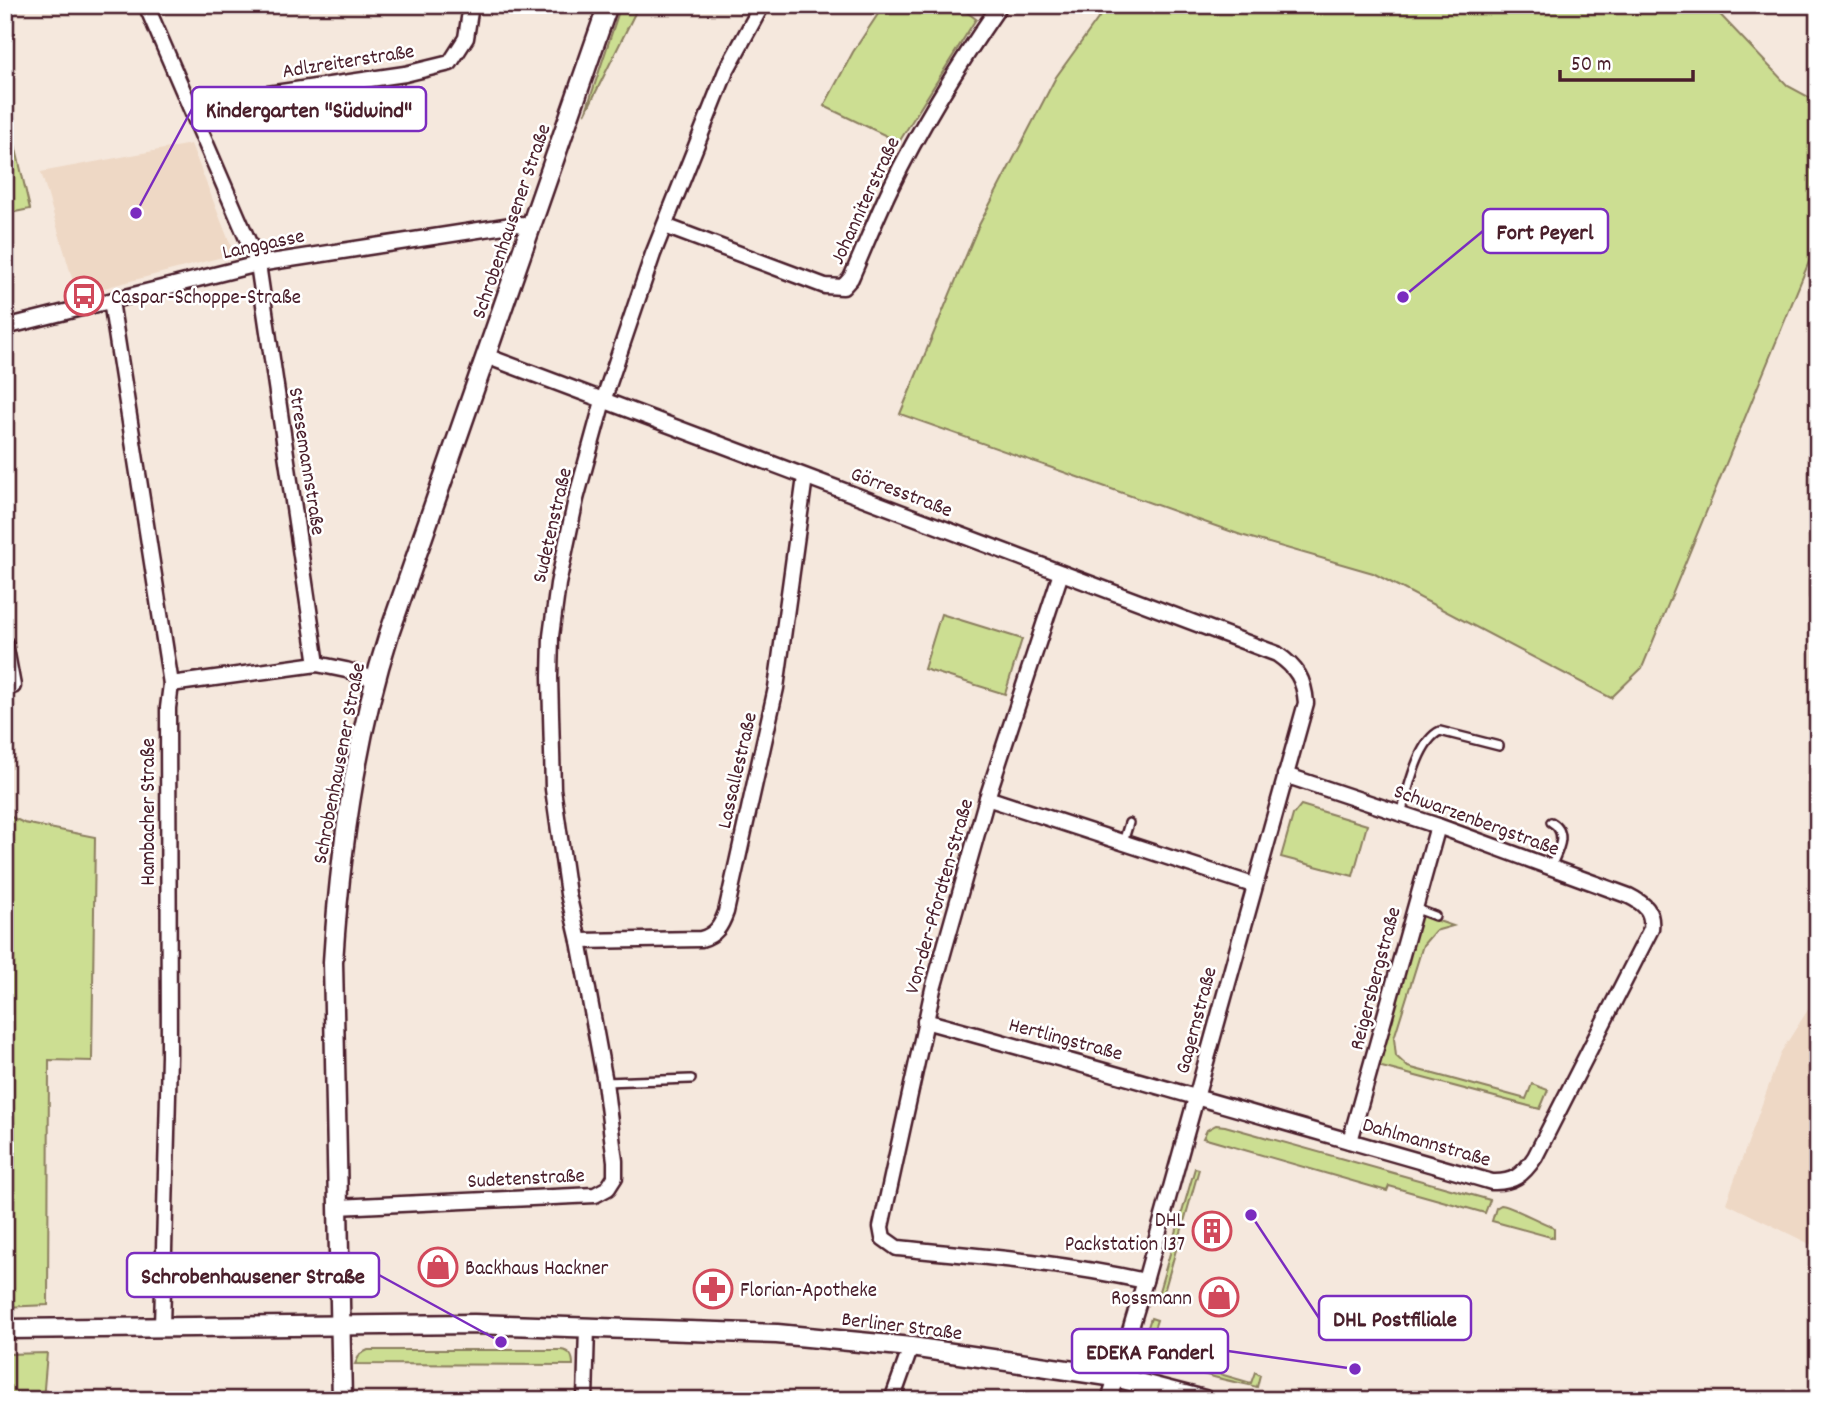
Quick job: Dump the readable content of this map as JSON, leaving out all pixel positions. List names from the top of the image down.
{
  "streets": {
    "street": [
      "Adlzreiterstraße",
      "Johanniterstraße",
      "Schrobenhausener Straße",
      "Langgasse",
      "Stresemannstraße",
      "Görresstraße",
      "Sudetenstraße",
      "Lassallestraße",
      "Hambacher Straße",
      "Schwarzenbergstraße",
      "Von-der-Pfordten-Straße",
      "Reigersbergstraße",
      "Gagernstraße",
      "Hertlingstraße",
      "Dahlmannstraße",
      "Berliner Straße"
    ]
  },
  "crossings": [
    ["Johanniterstraße", "Sudetenstraße"],
    ["Schrobenhausener Straße", "Langgasse"],
    ["Schrobenhausener Straße", "Görresstraße"],
    ["Schrobenhausener Straße", "Sudetenstraße"],
    ["Schrobenhausener Straße", "Berliner Straße"],
    ["Langgasse", "Stresemannstraße"],
    ["Langgasse", "Hambacher Straße"],
    ["Görresstraße", "Sudetenstraße"],
    ["Görresstraße", "Lassallestraße"],
    ["Görresstraße", "Von-der-Pfordten-Straße"],
    ["Görresstraße", "Gagernstraße"],
    ["Sudetenstraße", "Lassallestraße"],
    ["Hambacher Straße", "Berliner Straße"],
    ["Schwarzenbergstraße", "Reigersbergstraße"],
    ["Schwarzenbergstraße", "Gagernstraße"],
    ["Schwarzenbergstraße", "Dahlmannstraße"],
    ["Von-der-Pfordten-Straße", "Gagernstraße"],
    ["Von-der-Pfordten-Straße", "Hertlingstraße"],
    ["Reigersbergstraße", "Dahlmannstraße"],
    ["Gagernstraße", "Hertlingstraße"],
    ["Gagernstraße", "Dahlmannstraße"],
    ["Gagernstraße", "Berliner Straße"],
    ["Hertlingstraße", "Dahlmannstraße"]
  ],
  "places": {
    "other": [
      "Kindergarten \"Südwind\"",
      "Fort Peyerl",
      "DHL Postfiliale",
      "Schrobenhausener Straße",
      "EDEKA Fanderl"
    ],
    "bus stop": ["Caspar-Schoppe-Straße"],
    "building": ["DHL Packstation 137"],
    "shop": ["Backhaus Hackner", "Rossmann"],
    "pharmacy": ["Florian-Apotheke"]
  },
  "scale_bar": "50 m"
}
